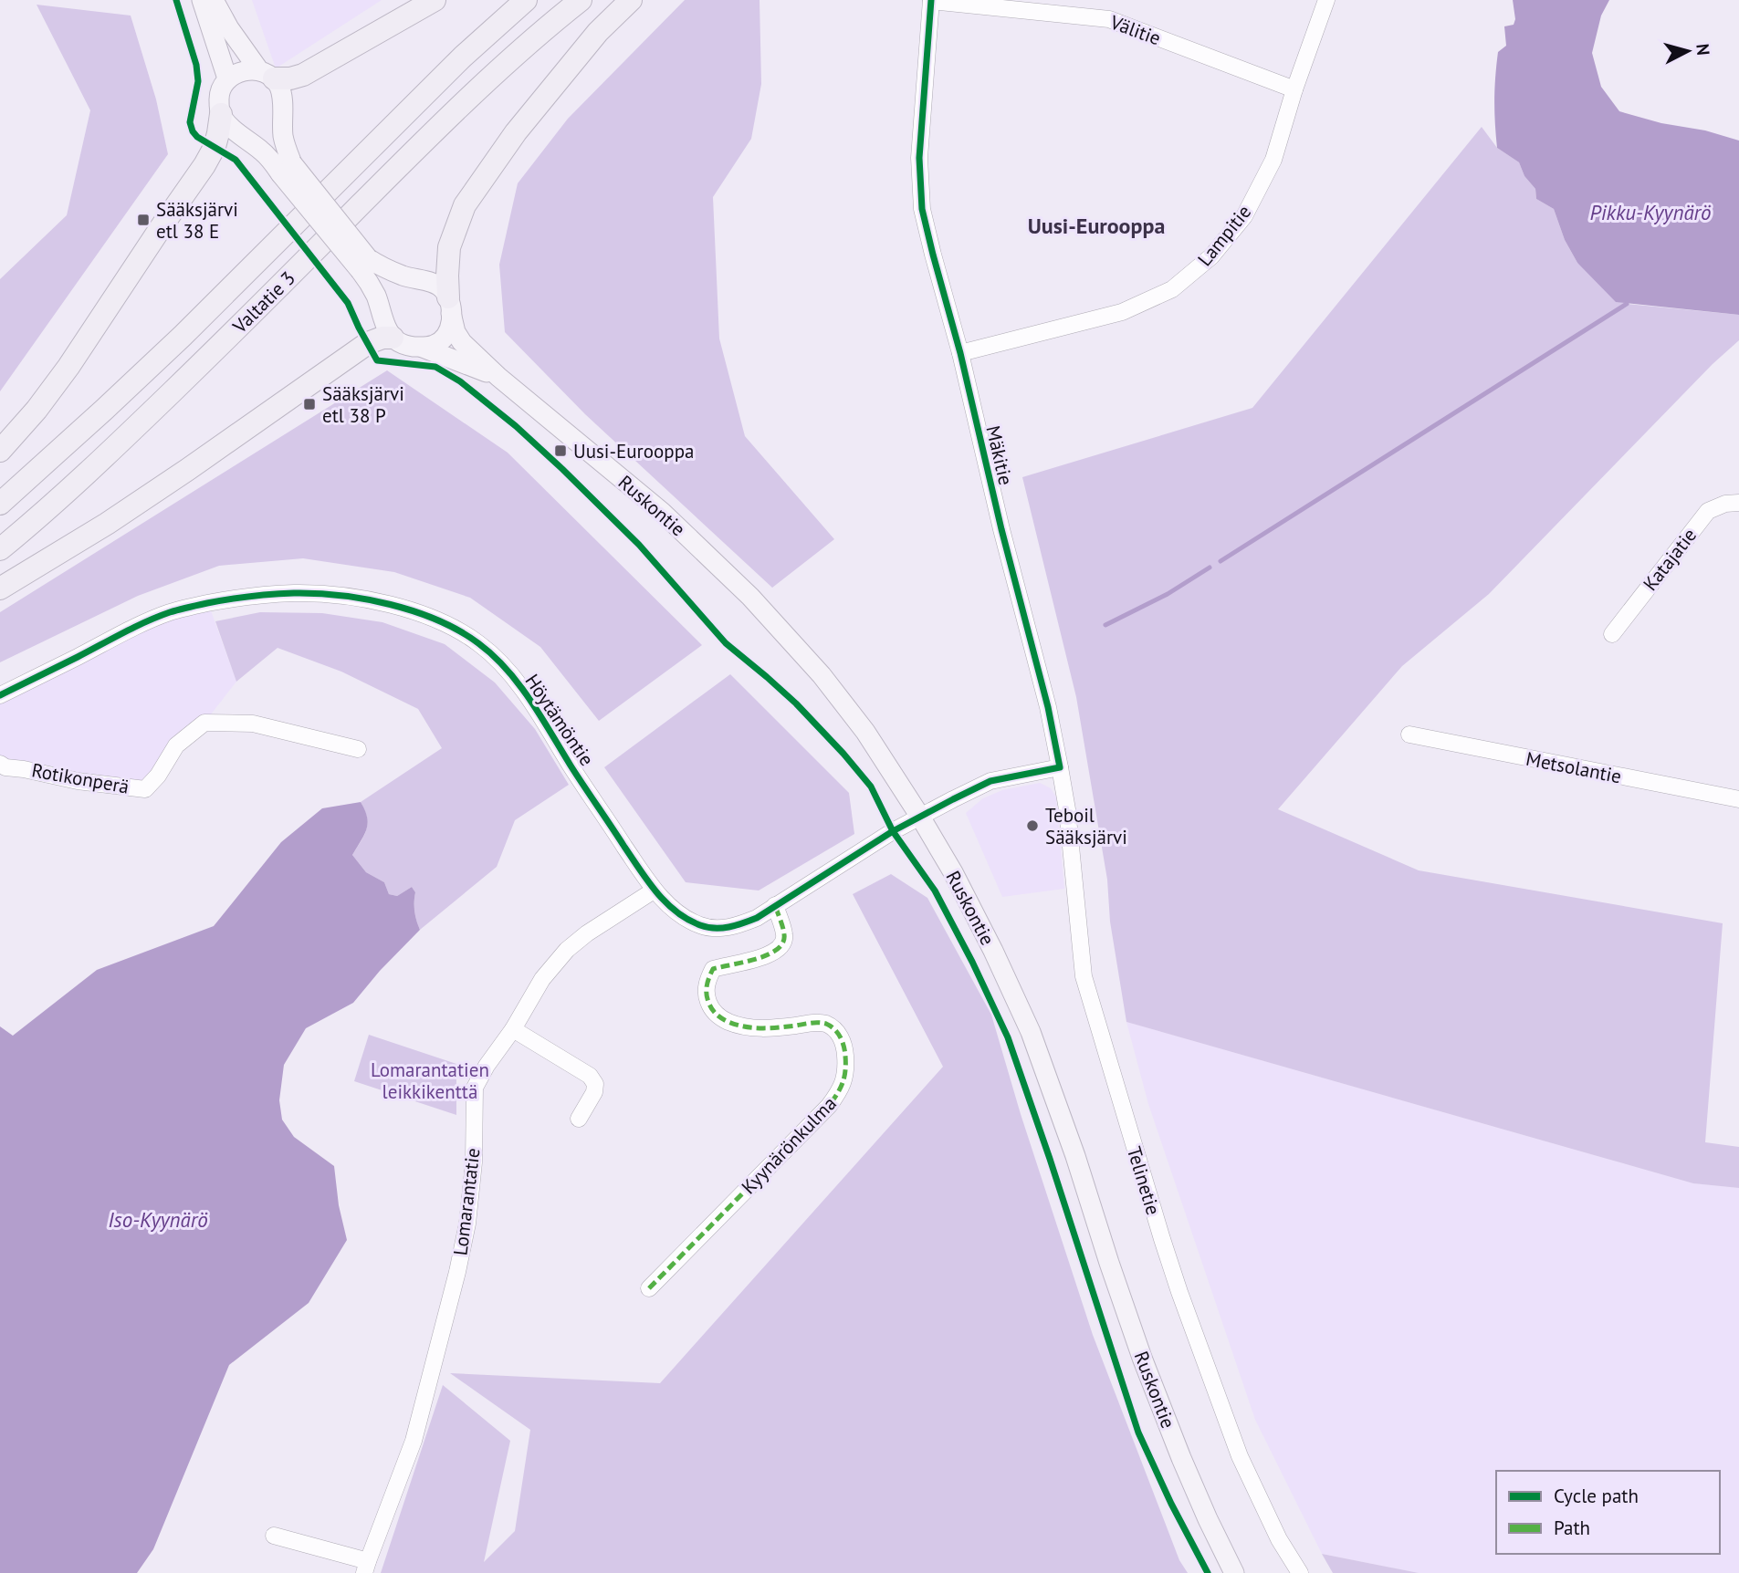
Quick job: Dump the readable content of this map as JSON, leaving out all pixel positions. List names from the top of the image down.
{
  "streets": {
    "highway": ["Valtatie 3"],
    "main road": ["Ruskontie"],
    "street": [
      "Välitie",
      "Lampitie",
      "Mäkitie",
      "Katajatie",
      "Höytämöntie",
      "Metsolantie",
      "Rotikonperä",
      "Kyynärönkulma",
      "Telinetie",
      "Lomarantatie"
    ]
  },
  "crossings": [
    ["Välitie", "Lampitie"],
    ["Välitie", "Mäkitie"],
    ["Lampitie", "Mäkitie"],
    ["Mäkitie", "Telinetie"],
    ["Ruskontie", "Höytämöntie"],
    ["Höytämöntie", "Kyynärönkulma"],
    ["Höytämöntie", "Lomarantatie"]
  ],
  "districts": ["Uusi-Eurooppa"],
  "water": ["Pikku-Kyynärö", "Iso-Kyynärö"],
  "parks": ["Lomarantatien leikkikenttä"],
  "places": {
    "transit": ["Sääksjärvi etl 38 E", "Sääksjärvi etl 38 P", "Uusi-Eurooppa"],
    "other": ["Teboil Sääksjärvi"]
  },
  "legend": ["Cycle path", "Path"],
  "north": "right"
}
